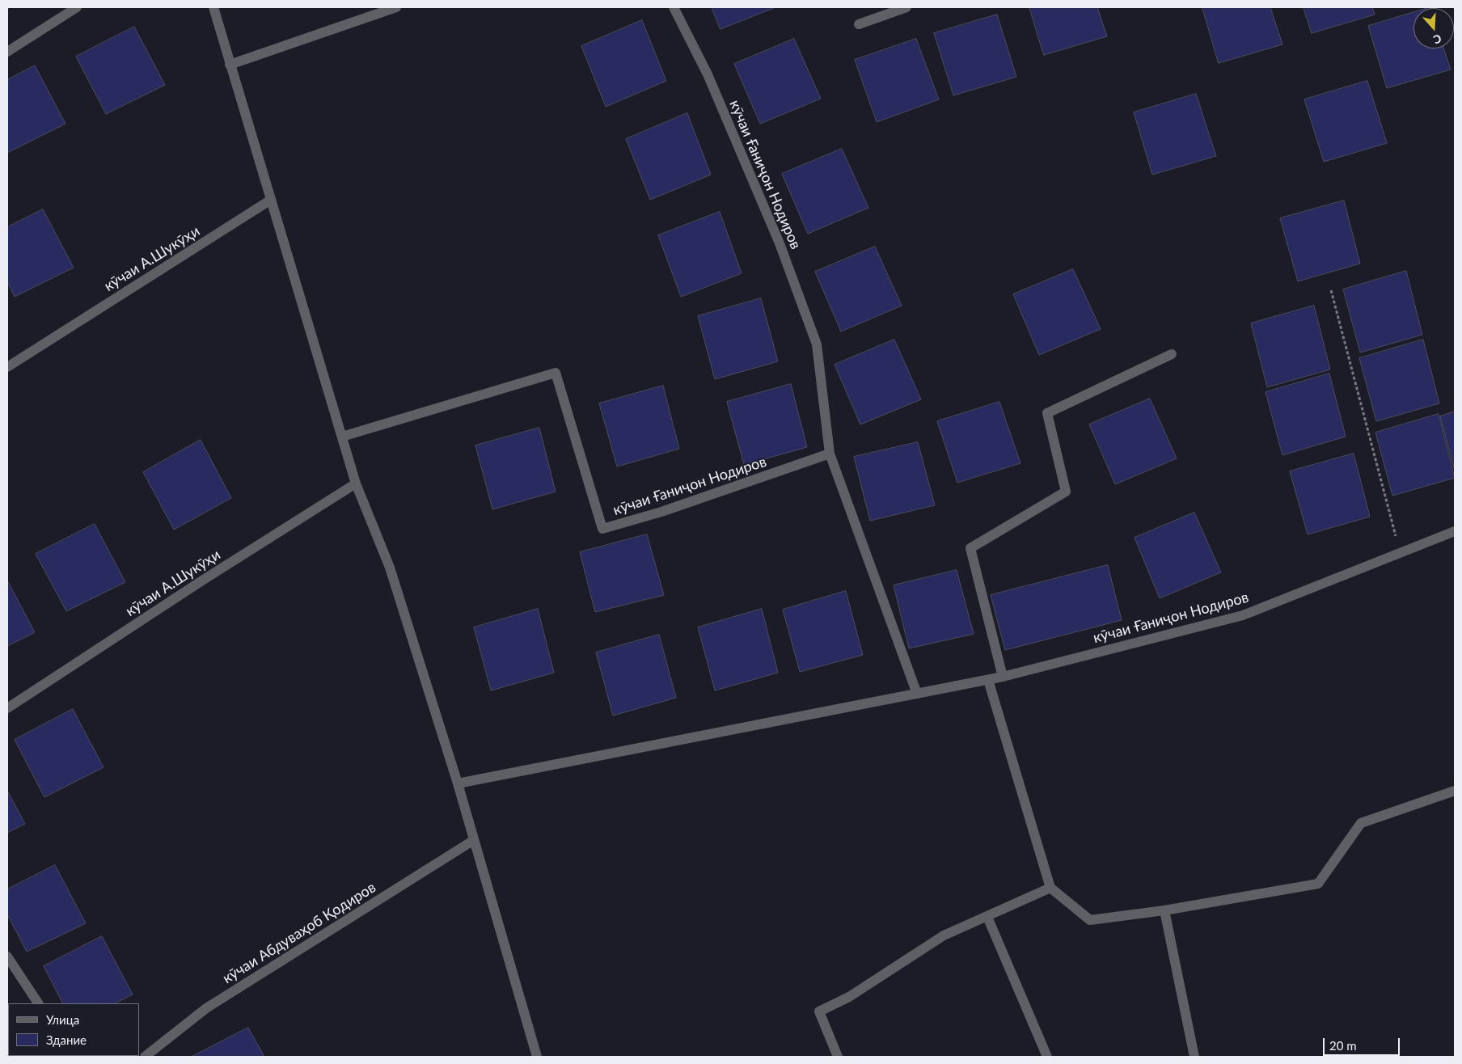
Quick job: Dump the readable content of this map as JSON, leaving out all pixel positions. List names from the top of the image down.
{
  "streets": {
    "street": ["кӯчаи Ғаниҷон Нодиров", "кӯчаи А.Шукӯҳи", "кӯчаи Абдуваҳоб Қодиров"]
  },
  "legend": ["Улица", "Здание"],
  "scale_bar": "20 m",
  "north": "bottom"
}
